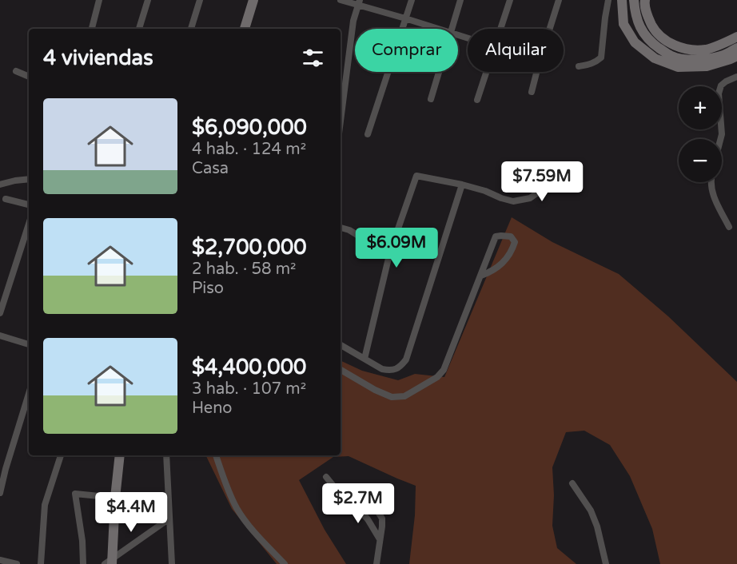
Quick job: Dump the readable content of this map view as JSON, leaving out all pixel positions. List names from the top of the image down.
{
  "page": {
    "chip": ["Comprar", "Alquilar"],
    "heading": "4 viviendas",
    "map_buttons": ["+", "−"],
    "list": [
      {
        "name": "$6,090,000",
        "note": "4 hab. · 124 m² · Casa"
      },
      {
        "name": "$2,700,000",
        "note": "2 hab. · 58 m² · Piso"
      },
      {
        "name": "$4,400,000",
        "note": "3 hab. · 107 m² · Heno"
      }
    ],
    "price": [
      "$7.59M",
      "$6.09M",
      "$2.7M",
      "$4.4M"
    ]
  }
}
